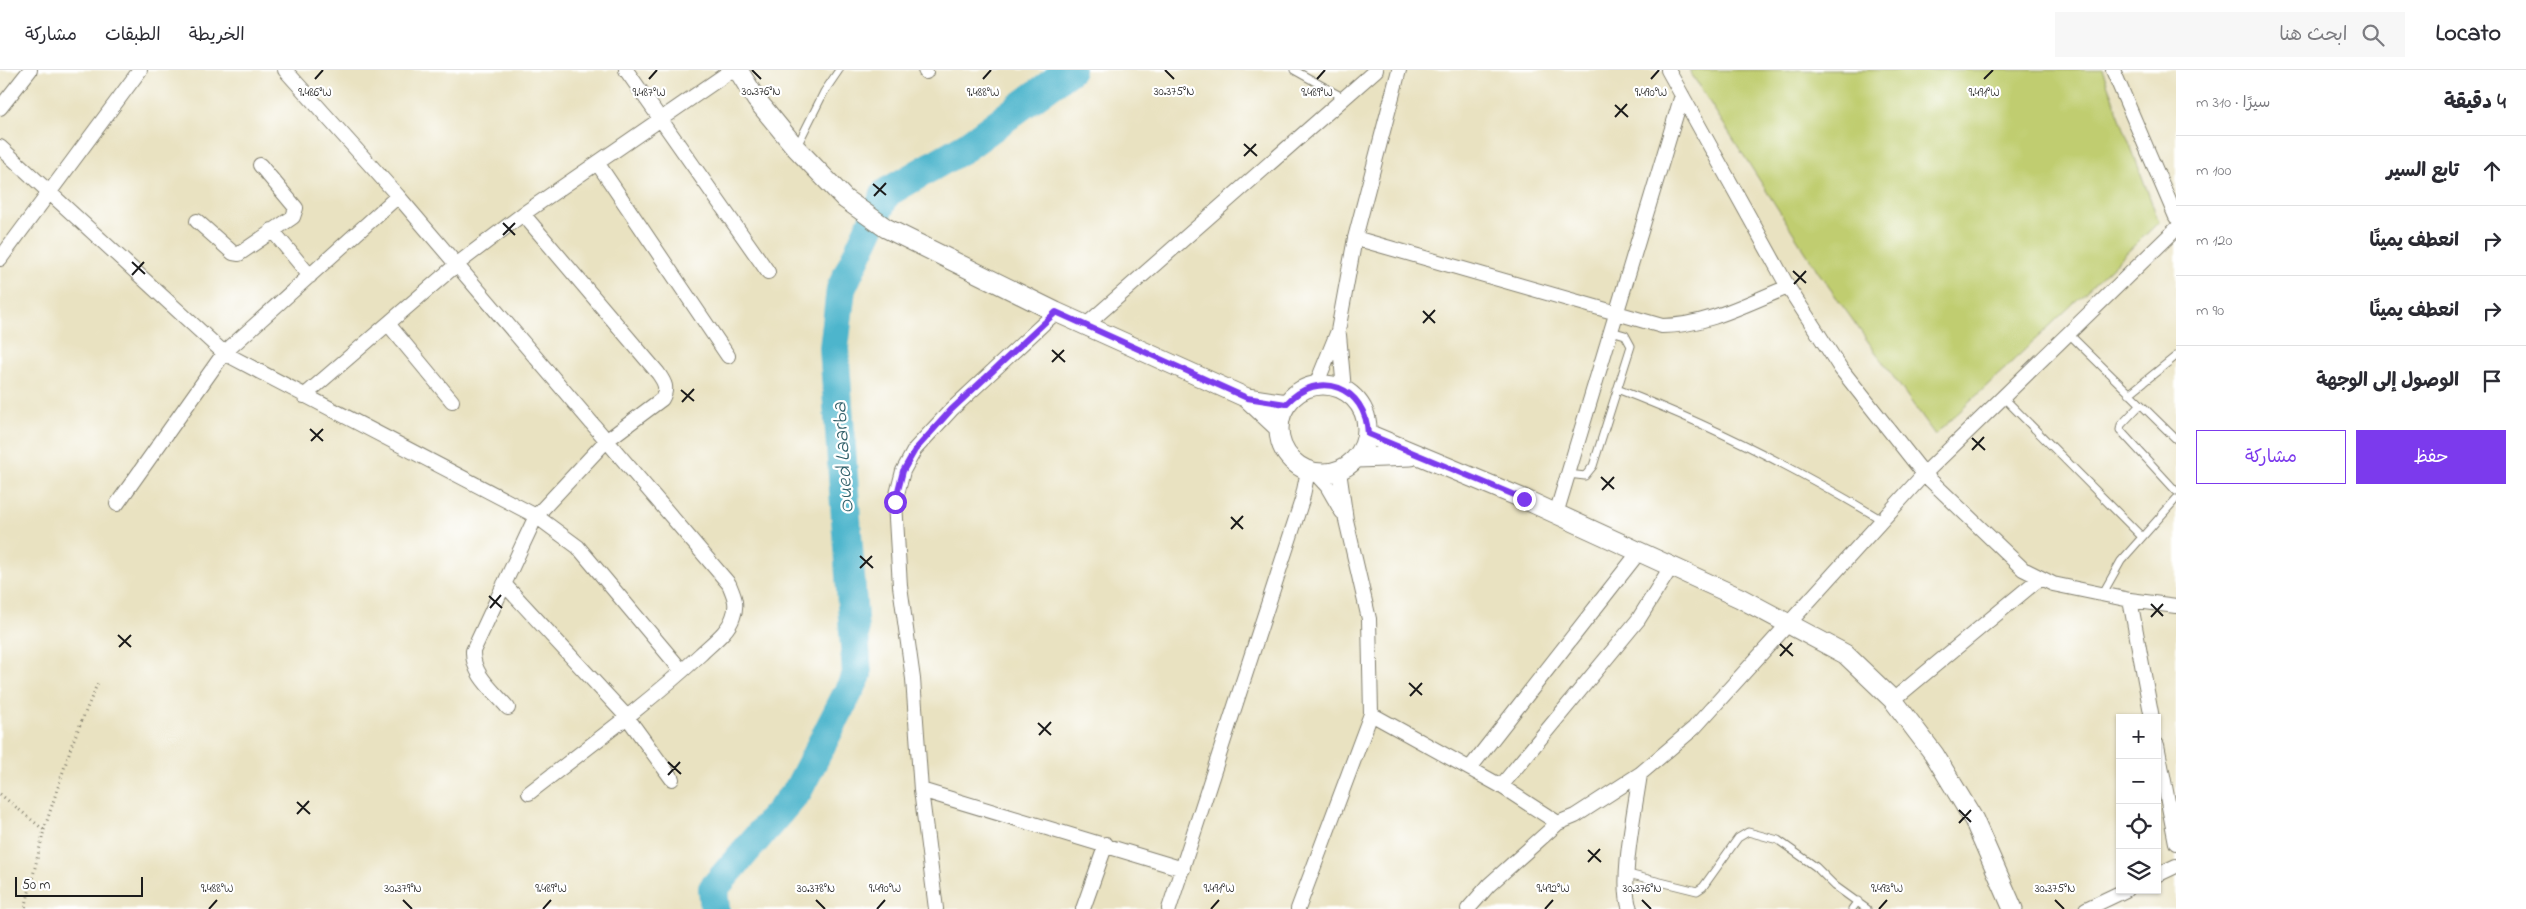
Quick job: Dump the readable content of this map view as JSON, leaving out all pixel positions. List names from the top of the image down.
{
  "water": ["Oued Laarba"],
  "scale_bar": "50 m",
  "page": {
    "header": "Locato",
    "search": "ابحث هنا",
    "nav": ["الخريطة", "الطبقات", "مشاركة"],
    "heading": ["4 دقيقة", "سيرًا · 310 m"],
    "list": [
      ["تابع السير", "100 m"],
      ["انعطف يمينًا", "120 m"],
      ["انعطف يمينًا", "90 m"],
      "الوصول إلى الوجهة"
    ],
    "buttons": ["حفظ", "مشاركة"],
    "map_buttons": ["+", "−"],
    "scale": "50 m"
  },
  "coordinates": [
    "30.376°N",
    "30.375°N",
    "9.486°W",
    "9.487°W",
    "9.488°W",
    "9.489°W",
    "9.490°W",
    "9.491°W",
    "9.492°W",
    "9.493°W",
    "30.379°N",
    "30.378°N"
  ]
}
